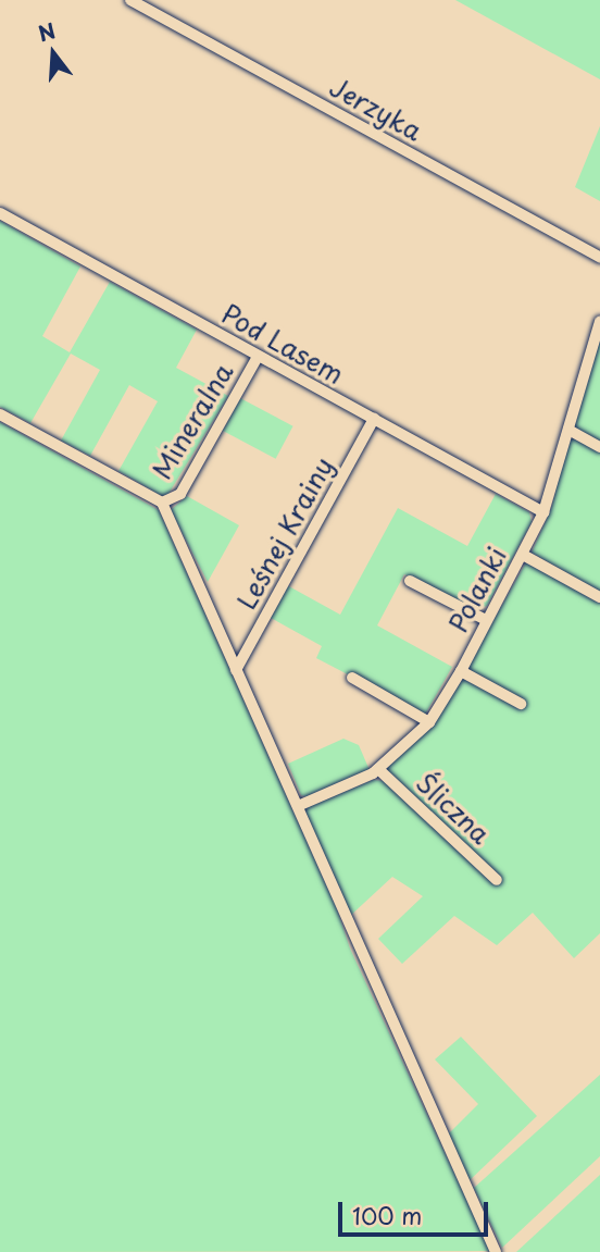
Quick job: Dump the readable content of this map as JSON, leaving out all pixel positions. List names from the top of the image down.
{
  "streets": {
    "street": [
      "Jerzyka",
      "Pod Lasem",
      "Mineralna",
      "Leśnej Krainy",
      "Polanki",
      "Śliczna"
    ]
  },
  "crossings": [
    ["Pod Lasem", "Mineralna"],
    ["Pod Lasem", "Leśnej Krainy"],
    ["Pod Lasem", "Polanki"],
    ["Polanki", "Śliczna"]
  ],
  "scale_bar": "100 m",
  "north": "top"
}
